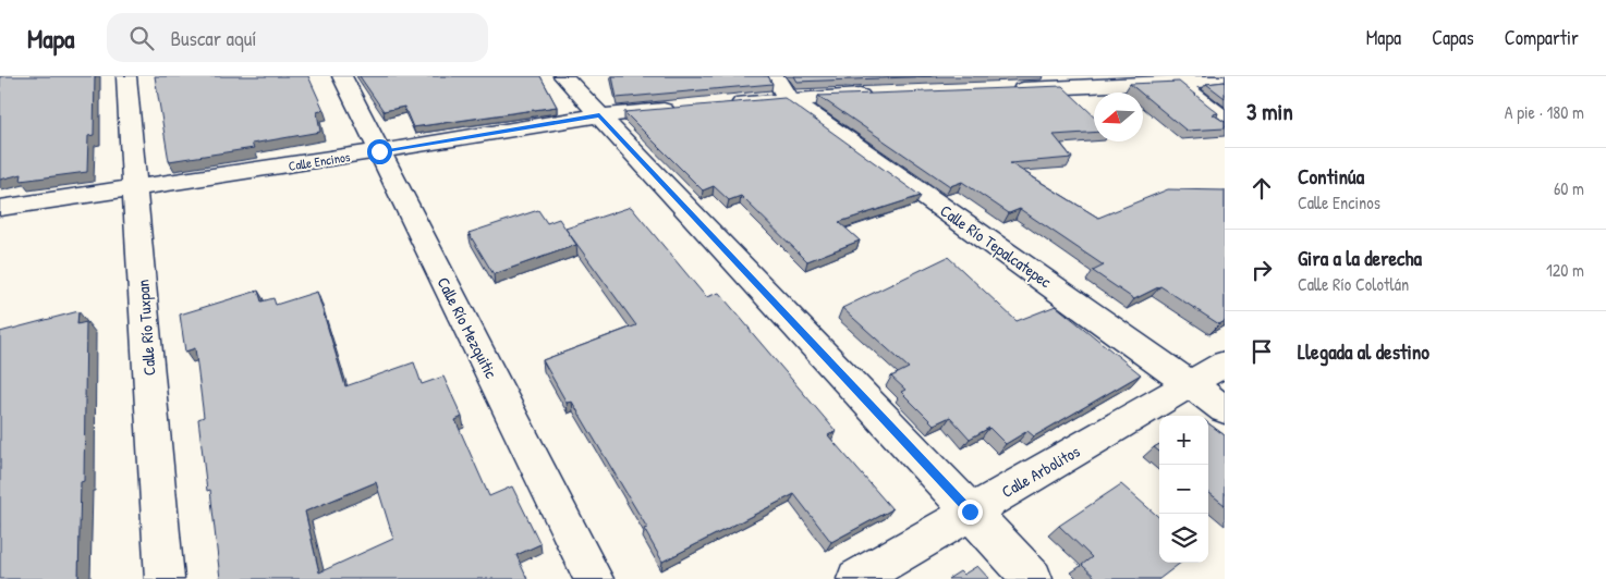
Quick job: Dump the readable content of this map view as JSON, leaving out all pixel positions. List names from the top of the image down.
{
  "streets": {
    "street": [
      "Calle Encinos",
      "Calle Río Tepalcatepec",
      "Calle Río Tuxpan",
      "Calle Río Mezquitic",
      "Calle Arbolitos"
    ]
  },
  "crossings": [
    ["Calle Encinos", "Calle Río Tuxpan"],
    ["Calle Encinos", "Calle Río Mezquitic"],
    ["Calle Río Tepalcatepec", "Calle Arbolitos"]
  ],
  "north": "left",
  "page": {
    "header": "Mapa",
    "search": "Buscar aquí",
    "nav": ["Mapa", "Capas", "Compartir"],
    "heading": ["3 min", "A pie · 180 m"],
    "list": [
      ["Continúa", "Calle Encinos", "60 m"],
      ["Gira a la derecha", "Calle Río Colotlán", "120 m"],
      "Llegada al destino"
    ],
    "map_buttons": ["+", "−"]
  }
}
